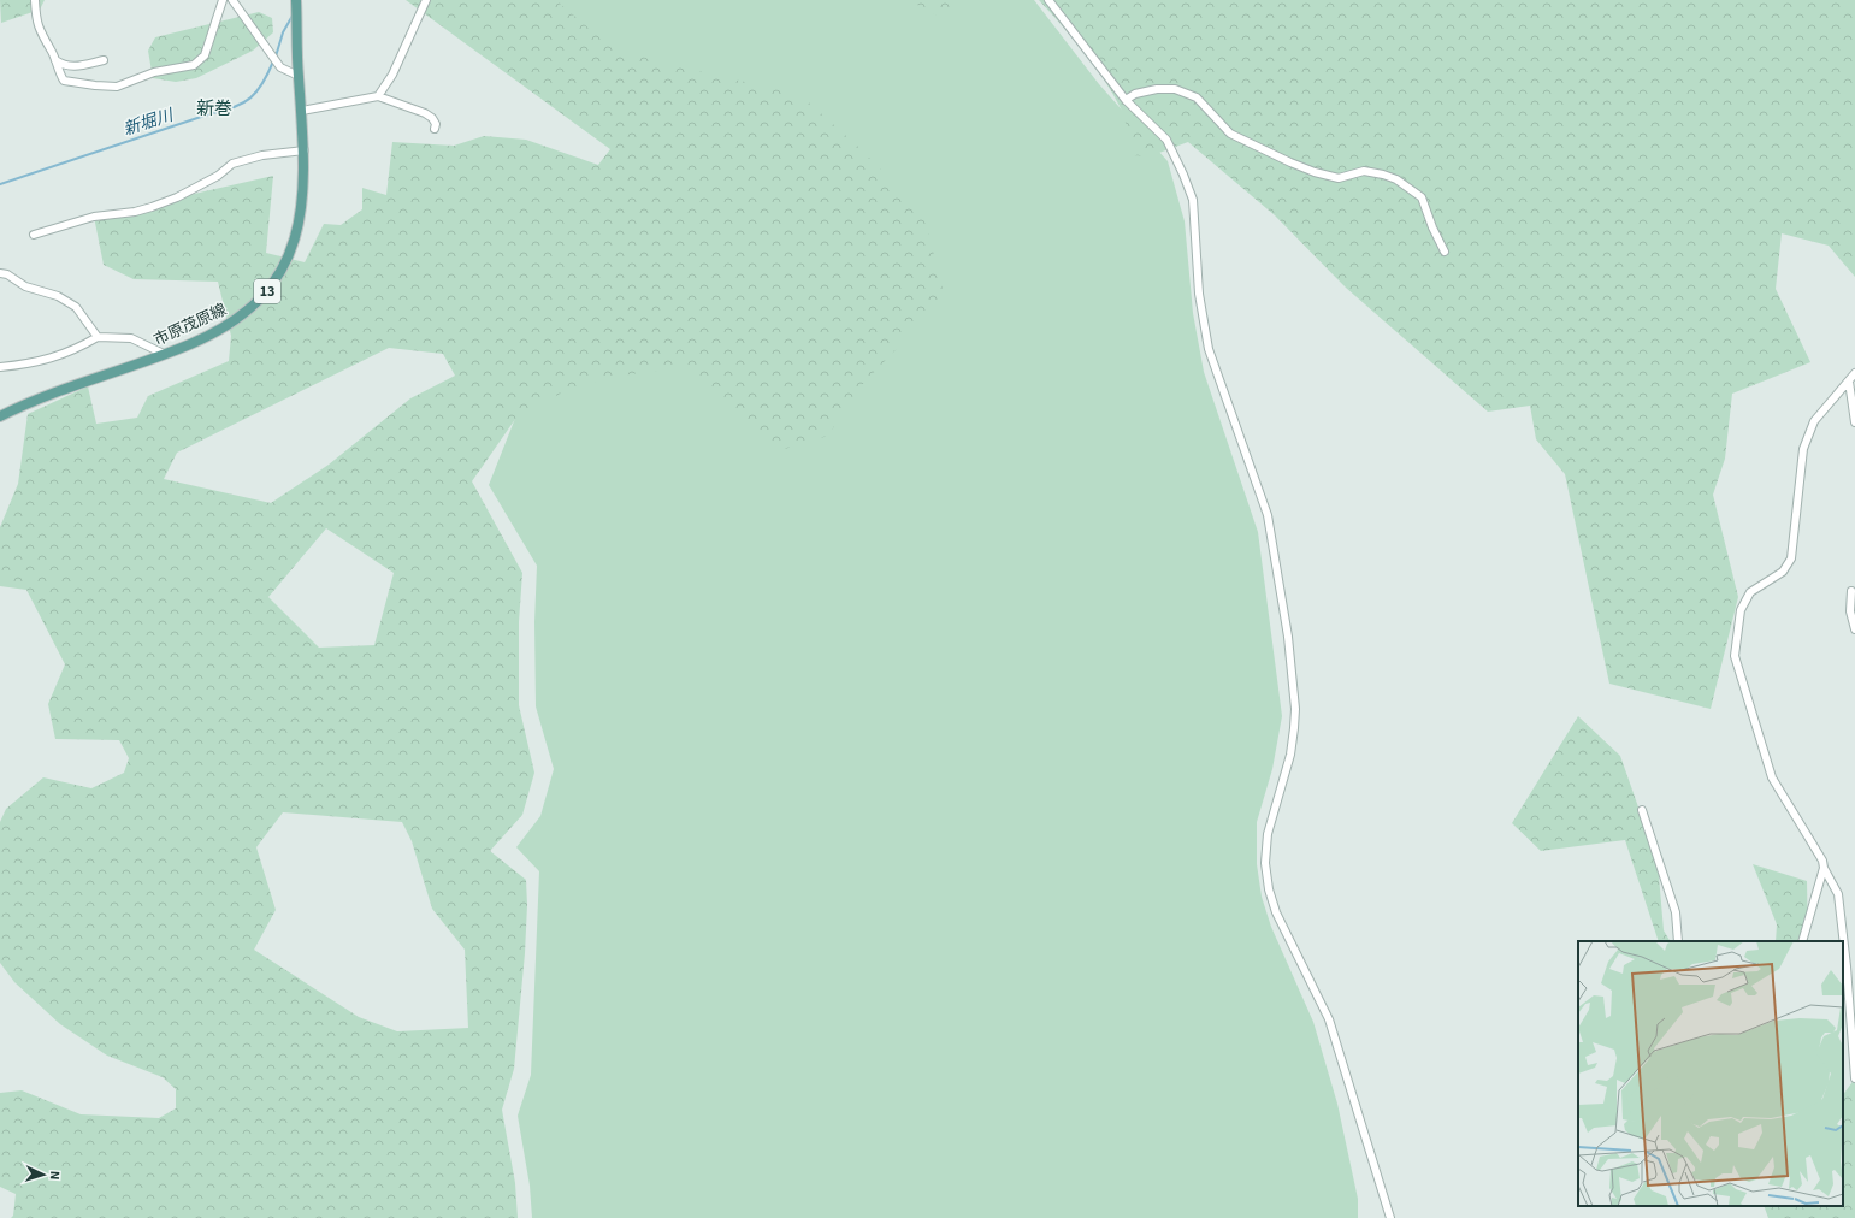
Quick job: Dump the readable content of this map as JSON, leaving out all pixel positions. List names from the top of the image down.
{
  "streets": {
    "main road": ["13", "市原茂原線"]
  },
  "districts": ["新巻"],
  "water": ["新堀川"],
  "north": "right"
}
